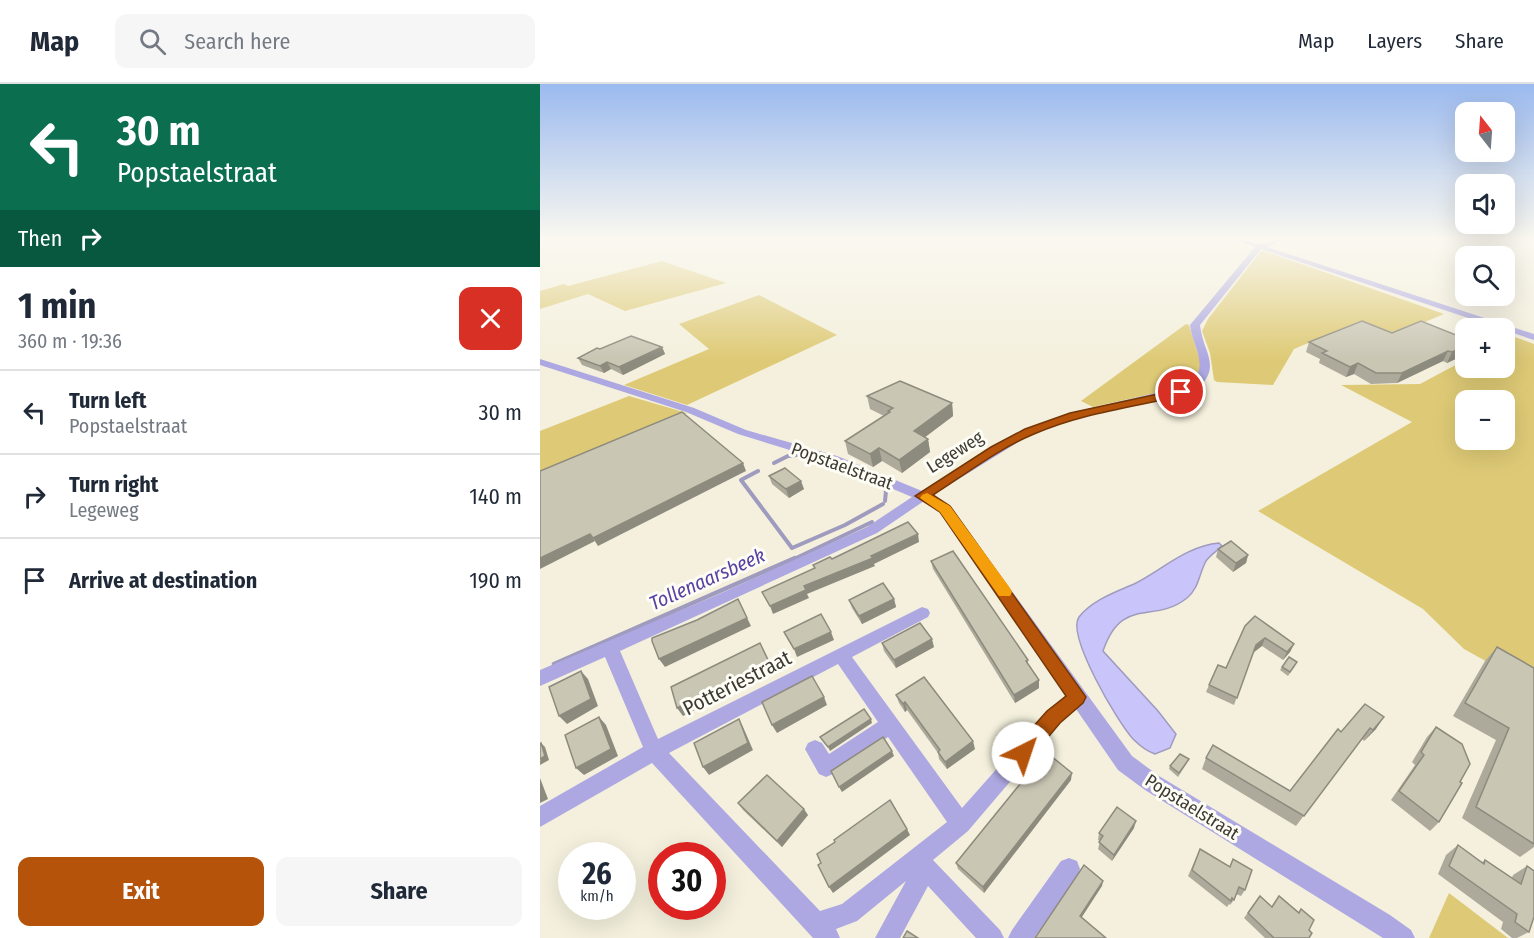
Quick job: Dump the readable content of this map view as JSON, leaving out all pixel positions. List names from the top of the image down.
{
  "streets": {
    "street": ["Legeweg", "Popstaelstraat", "Potteriestraat"]
  },
  "crossings": [
    ["Legeweg", "Popstaelstraat"]
  ],
  "water": ["Tollenaarsbeek"],
  "north": "top",
  "page": {
    "header": "Map",
    "search": "Search here",
    "nav": ["Map", "Layers", "Share"],
    "turn": ["30 m", "Popstaelstraat"],
    "map_buttons": ["+", "−"],
    "then": "Then",
    "heading": ["1 min", "360 m · 19:36"],
    "list": [
      {
        "name": "Turn left",
        "note": "Popstaelstraat",
        "value": "30 m"
      },
      {
        "name": "Turn right",
        "note": "Legeweg",
        "value": "140 m"
      },
      {
        "name": "Arrive at destination",
        "value": "190 m"
      }
    ],
    "speed": "26 km/h",
    "limit": "30",
    "buttons": ["Exit", "Share"]
  }
}
